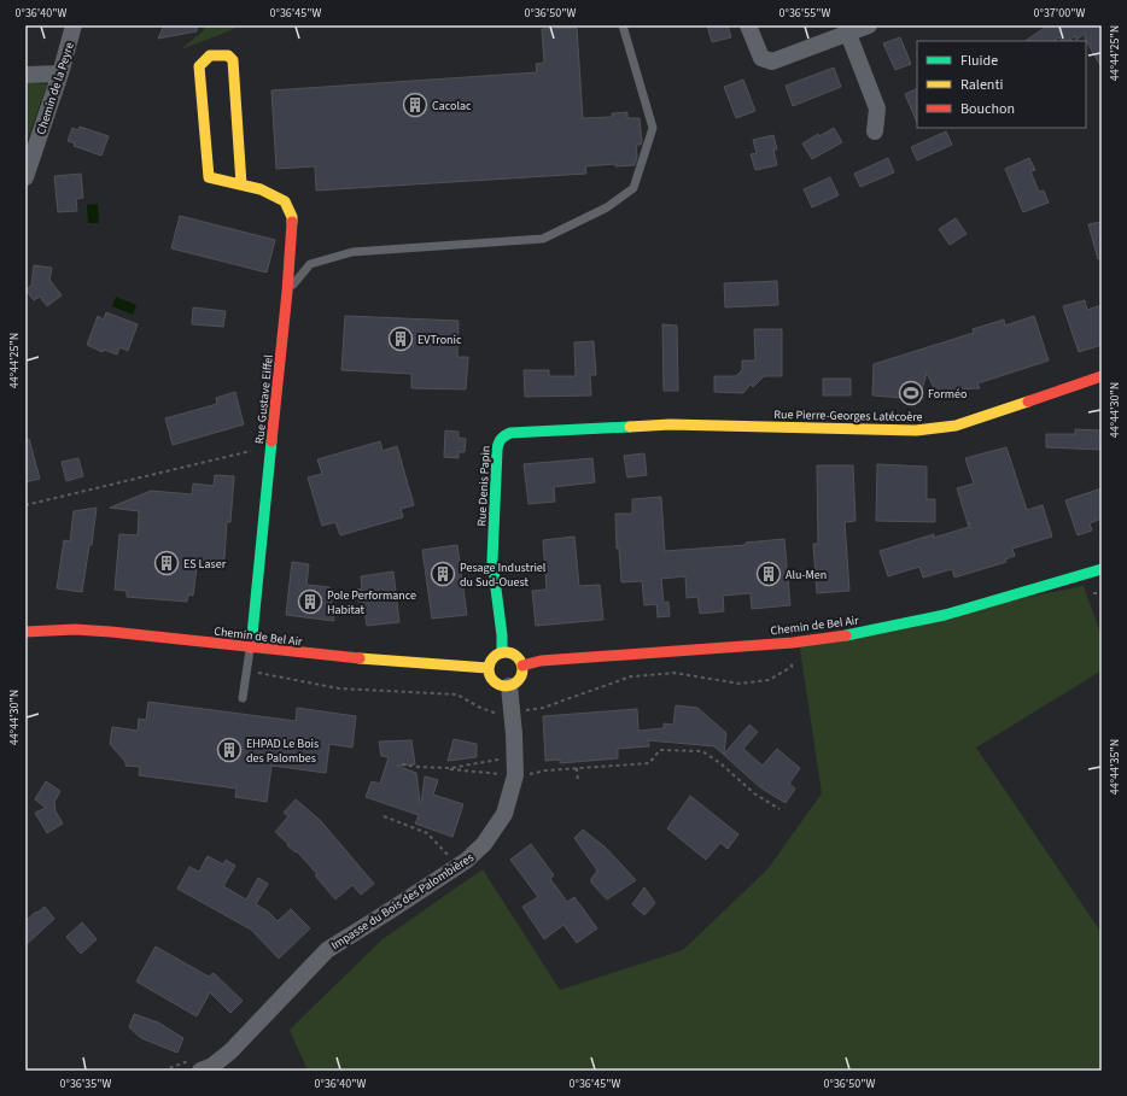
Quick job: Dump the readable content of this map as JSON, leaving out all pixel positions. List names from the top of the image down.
{
  "streets": {
    "street": [
      "Chemin de la Peyre",
      "Rue Gustave Eiffel",
      "Rue Pierre-Georges Latécoère",
      "Rue Denis Papin",
      "Chemin de Bel Air",
      "Impasse du Bois des Palombières"
    ]
  },
  "crossings": [
    ["Rue Gustave Eiffel", "Chemin de Bel Air"],
    ["Rue Pierre-Georges Latécoère", "Rue Denis Papin"],
    ["Rue Denis Papin", "Chemin de Bel Air"],
    ["Rue Denis Papin", "Impasse du Bois des Palombières"],
    ["Chemin de Bel Air", "Impasse du Bois des Palombières"]
  ],
  "places": {
    "building": [
      "Cacolac",
      "EVTronic",
      "ES Laser",
      "Pesage Industriel du Sud-Ouest",
      "Alu-Men",
      "Pole Performance Habitat",
      "EHPAD Le Bois des Palombes"
    ],
    "sports": ["Forméo"]
  },
  "legend": ["Fluide", "Ralenti", "Bouchon"],
  "coordinates": [
    "0°36'40\"W",
    "0°36'45\"W",
    "0°36'50\"W",
    "0°36'55\"W",
    "0°37'00\"W",
    "44°44'25\"N",
    "44°44'30\"N",
    "44°44'35\"N",
    "0°36'35\"W"
  ]
}
